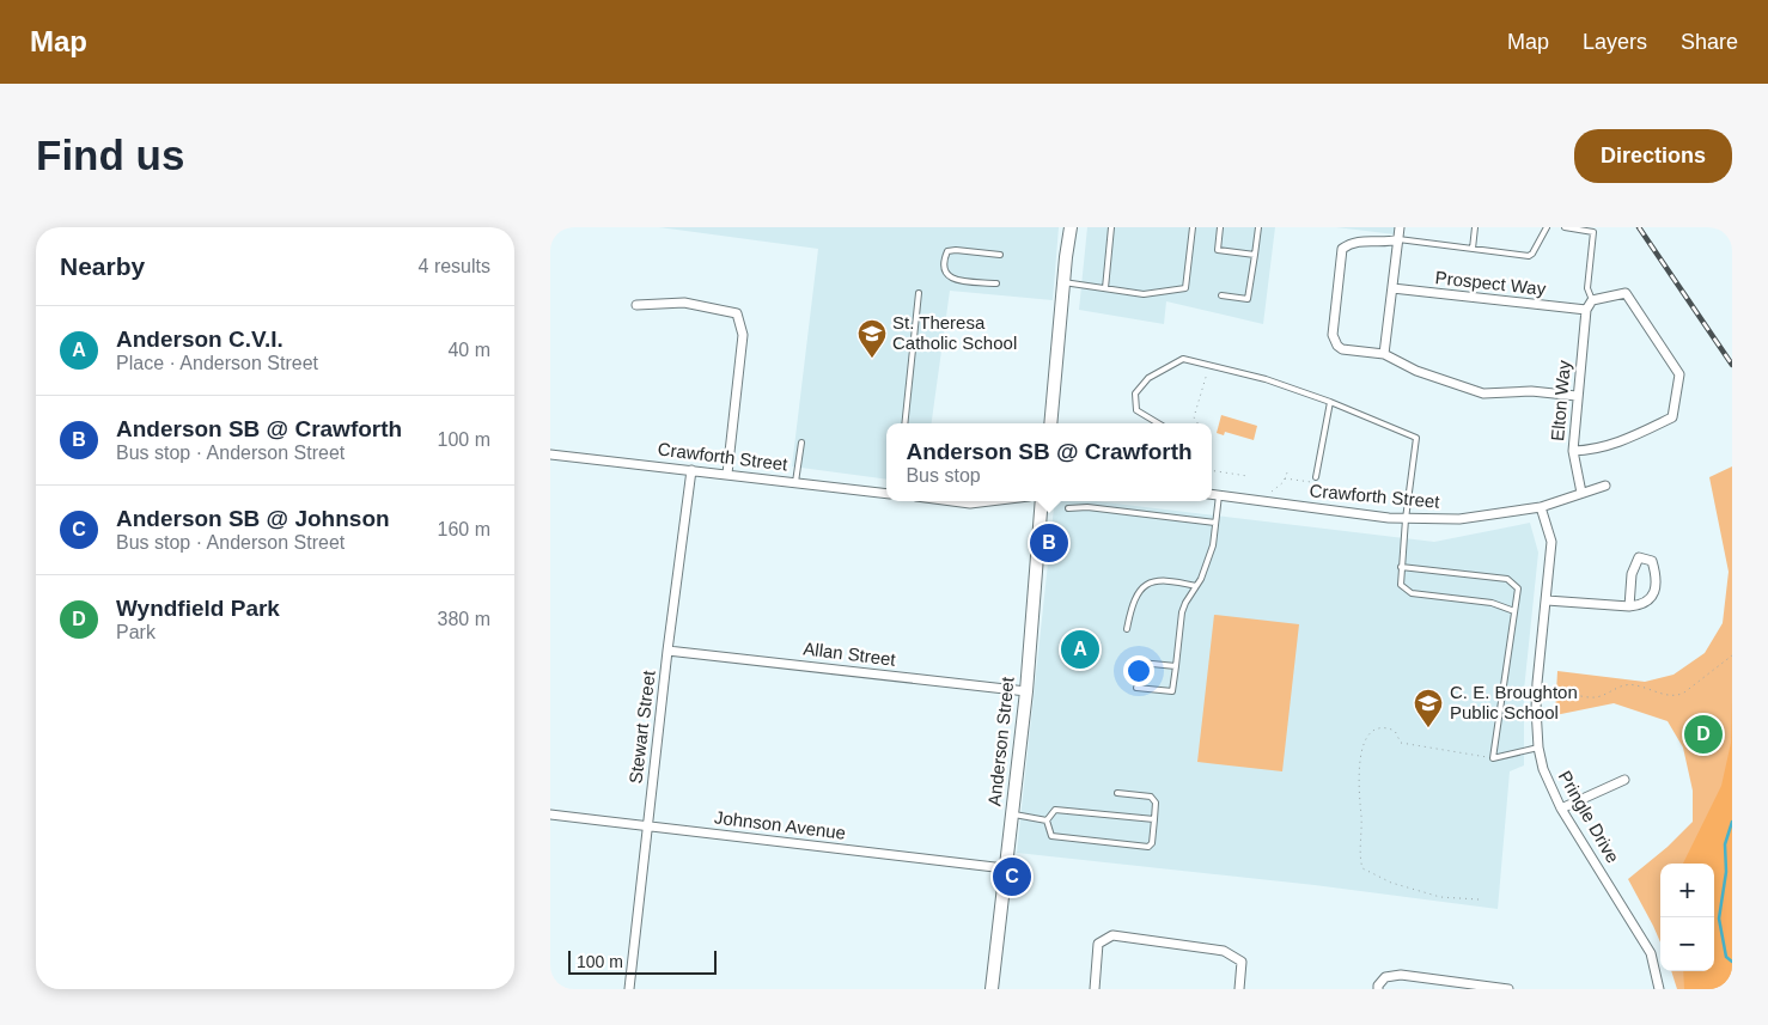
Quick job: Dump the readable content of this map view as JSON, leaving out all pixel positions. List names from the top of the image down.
{
  "streets": {
    "main road": ["Anderson Street"],
    "street": [
      "Prospect Way",
      "Elton Way",
      "Crawforth Street",
      "Allan Street",
      "Stewart Street",
      "Pringle Drive",
      "Johnson Avenue"
    ]
  },
  "crossings": [
    ["Prospect Way", "Elton Way"],
    ["Elton Way", "Crawforth Street"],
    ["Crawforth Street", "Stewart Street"],
    ["Crawforth Street", "Pringle Drive"],
    ["Allan Street", "Stewart Street"],
    ["Allan Street", "Anderson Street"],
    ["Stewart Street", "Johnson Avenue"],
    ["Anderson Street", "Johnson Avenue"]
  ],
  "places": {
    "school or university": ["St. Theresa Catholic School", "C. E. Broughton Public School"]
  },
  "scale_bar": "100 m",
  "page": {
    "header": "Map",
    "nav": ["Map", "Layers", "Share"],
    "buttons": "Directions",
    "title": "Find us",
    "heading": ["Nearby", "4 results"],
    "list": [
      {
        "mark": "A",
        "name": "Anderson C.V.I.",
        "note": "Place · Anderson Street",
        "value": "40 m"
      },
      {
        "mark": "B",
        "name": "Anderson SB @ Crawforth",
        "note": "Bus stop · Anderson Street",
        "value": "100 m"
      },
      {
        "mark": "C",
        "name": "Anderson SB @ Johnson",
        "note": "Bus stop · Anderson Street",
        "value": "160 m"
      },
      {
        "mark": "D",
        "name": "Wyndfield Park",
        "note": "Park",
        "value": "380 m"
      }
    ],
    "popup": ["Anderson SB @ Crawforth", "Bus stop"],
    "pins": [
      "B",
      "A",
      "D",
      "C"
    ],
    "map_buttons": ["+", "−"],
    "scale": "100 m"
  }
}
